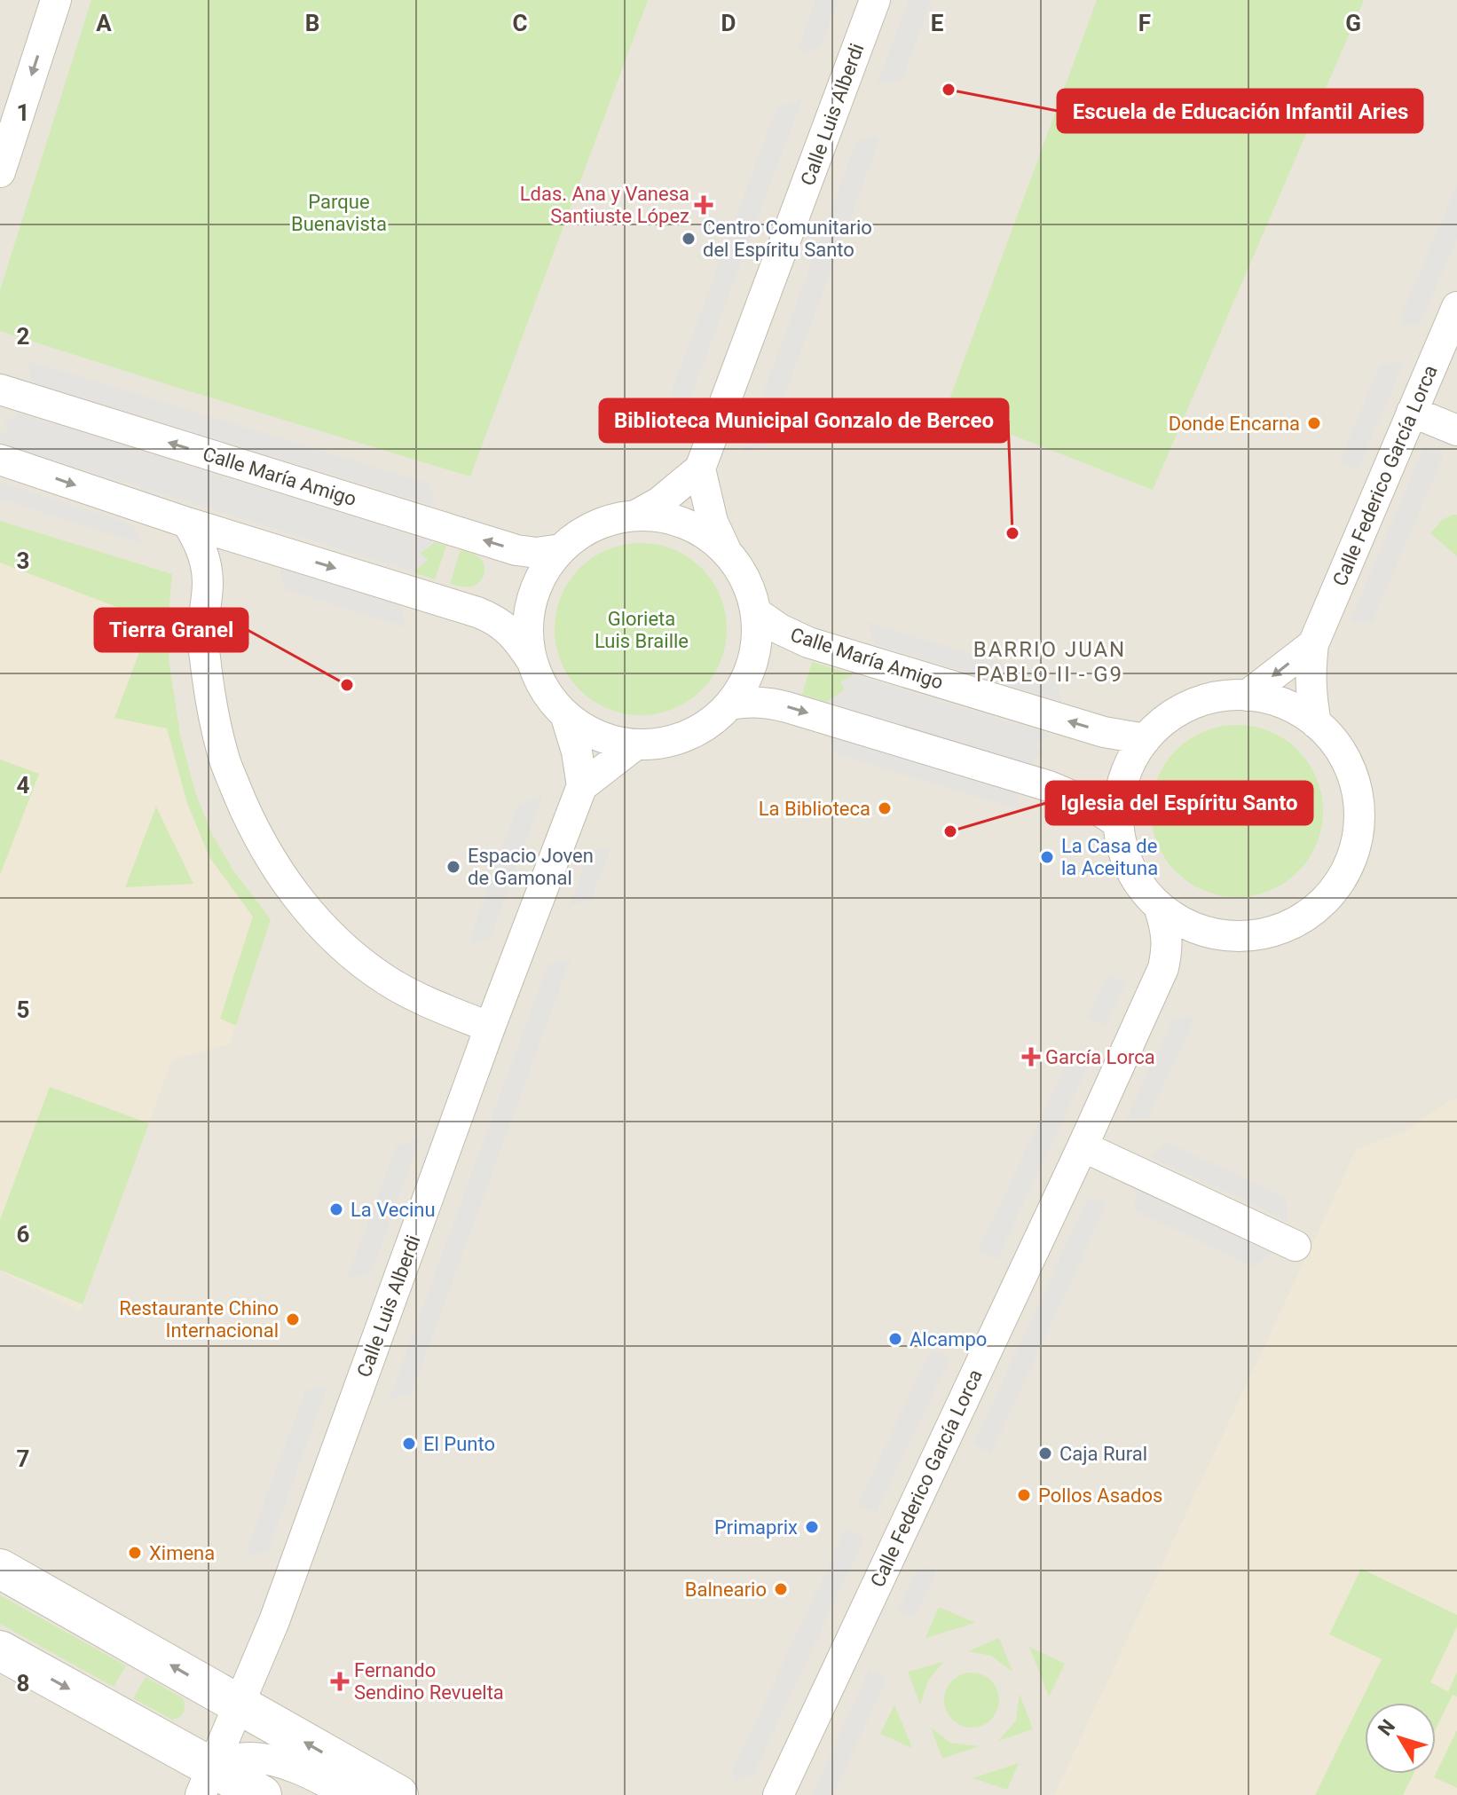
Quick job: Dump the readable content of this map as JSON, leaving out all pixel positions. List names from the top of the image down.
{
  "streets": {
    "street": ["Calle Luis Alberdi", "Calle Federico García Lorca", "Calle María Amigo"]
  },
  "crossings": [
    ["Calle Luis Alberdi", "Calle María Amigo"],
    ["Calle Federico García Lorca", "Calle María Amigo"]
  ],
  "districts": ["BARRIO JUAN PABLO II - G9"],
  "parks": ["Parque Buenavista", "Glorieta Luis Braille"],
  "places": {
    "other": [
      "Escuela de Educación Infantil Aries",
      "Centro Comunitario del Espíritu Santo",
      "Donde Encarna",
      "Biblioteca Municipal Gonzalo de Berceo",
      "Tierra Granel",
      "La Biblioteca",
      "Iglesia del Espíritu Santo",
      "La Casa de la Aceituna",
      "Espacio Joven de Gamonal",
      "La Vecinu",
      "Restaurante Chino Internacional",
      "Alcampo",
      "El Punto",
      "Caja Rural",
      "Pollos Asados",
      "Primaprix",
      "Ximena",
      "Balneario"
    ],
    "health": ["Ldas. Ana y Vanesa Santiuste López", "García Lorca", "Fernando Sendino Revuelta"]
  },
  "north": "top left",
  "grid": {
    "columns": [
      "A",
      "B",
      "C",
      "D",
      "E",
      "F",
      "G"
    ],
    "rows": [
      "1",
      "2",
      "3",
      "4",
      "5",
      "6",
      "7",
      "8"
    ]
  }
}
